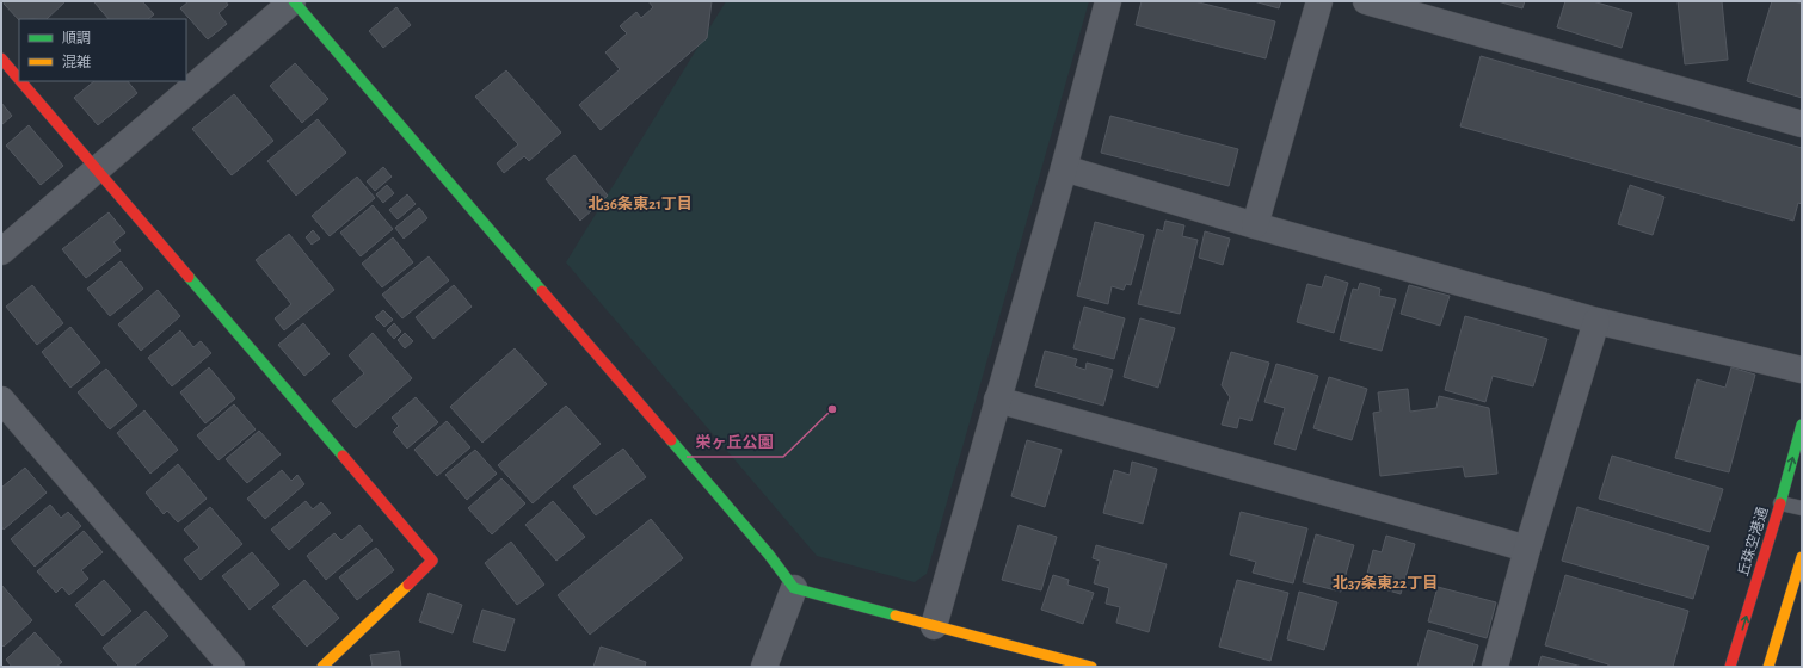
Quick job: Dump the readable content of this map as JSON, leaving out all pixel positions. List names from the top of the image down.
{
  "streets": {
    "street": ["丘珠空港通"]
  },
  "districts": ["北36条東21丁目", "北37条東22丁目"],
  "places": ["栄ヶ丘公園"],
  "legend": ["順調", "混雑"]
}
